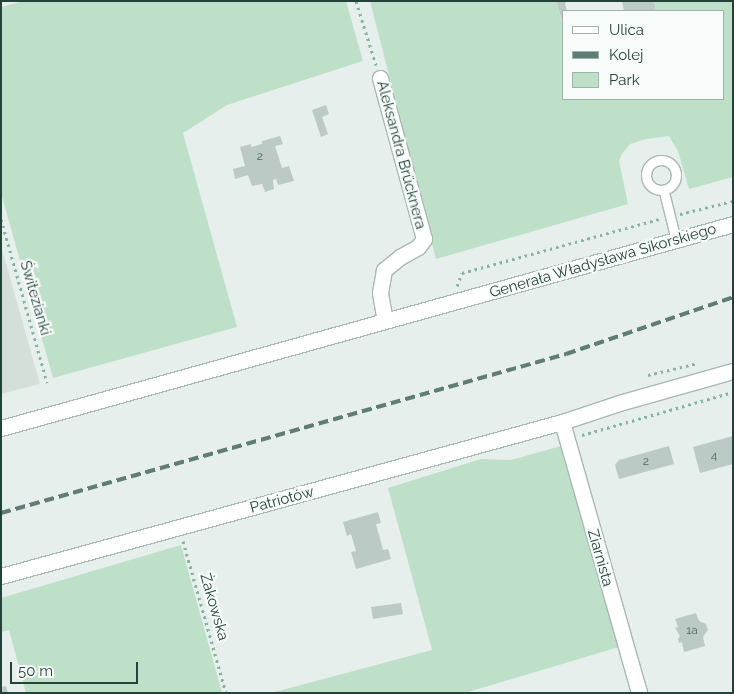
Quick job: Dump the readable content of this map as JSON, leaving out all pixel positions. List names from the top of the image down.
{
  "streets": {
    "main road": [
      "Aleksandra Brücknera",
      "Generała Władysława Sikorskiego",
      "Patriotów",
      "Ziarnista"
    ],
    "path": ["Świtezianki", "Żakowska"]
  },
  "crossings": [
    ["Patriotów", "Ziarnista"],
    ["Patriotów", "Żakowska"]
  ],
  "house_numbers": [
    "2",
    "4",
    "2",
    "1a"
  ],
  "legend": ["Ulica", "Kolej", "Park"],
  "scale_bar": "50 m"
}
